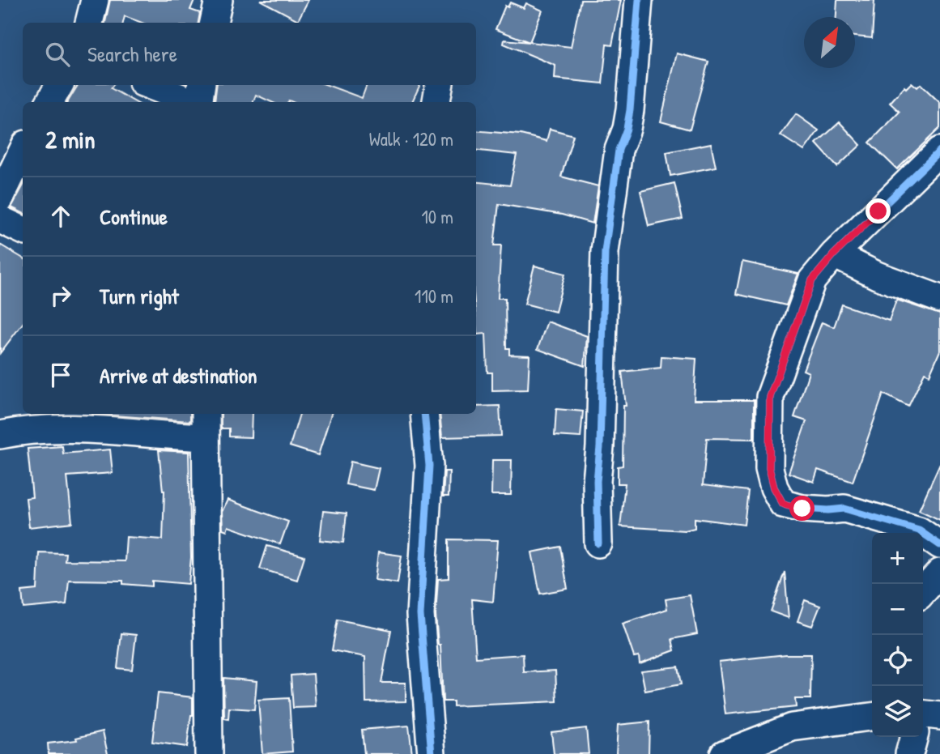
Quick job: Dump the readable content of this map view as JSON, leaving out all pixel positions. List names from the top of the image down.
{
  "north": "top right",
  "page": {
    "search": "Search here",
    "heading": ["2 min", "Walk · 120 m"],
    "list": [
      ["Continue", "10 m"],
      ["Turn right", "110 m"],
      "Arrive at destination"
    ],
    "map_buttons": ["+", "−"]
  }
}
